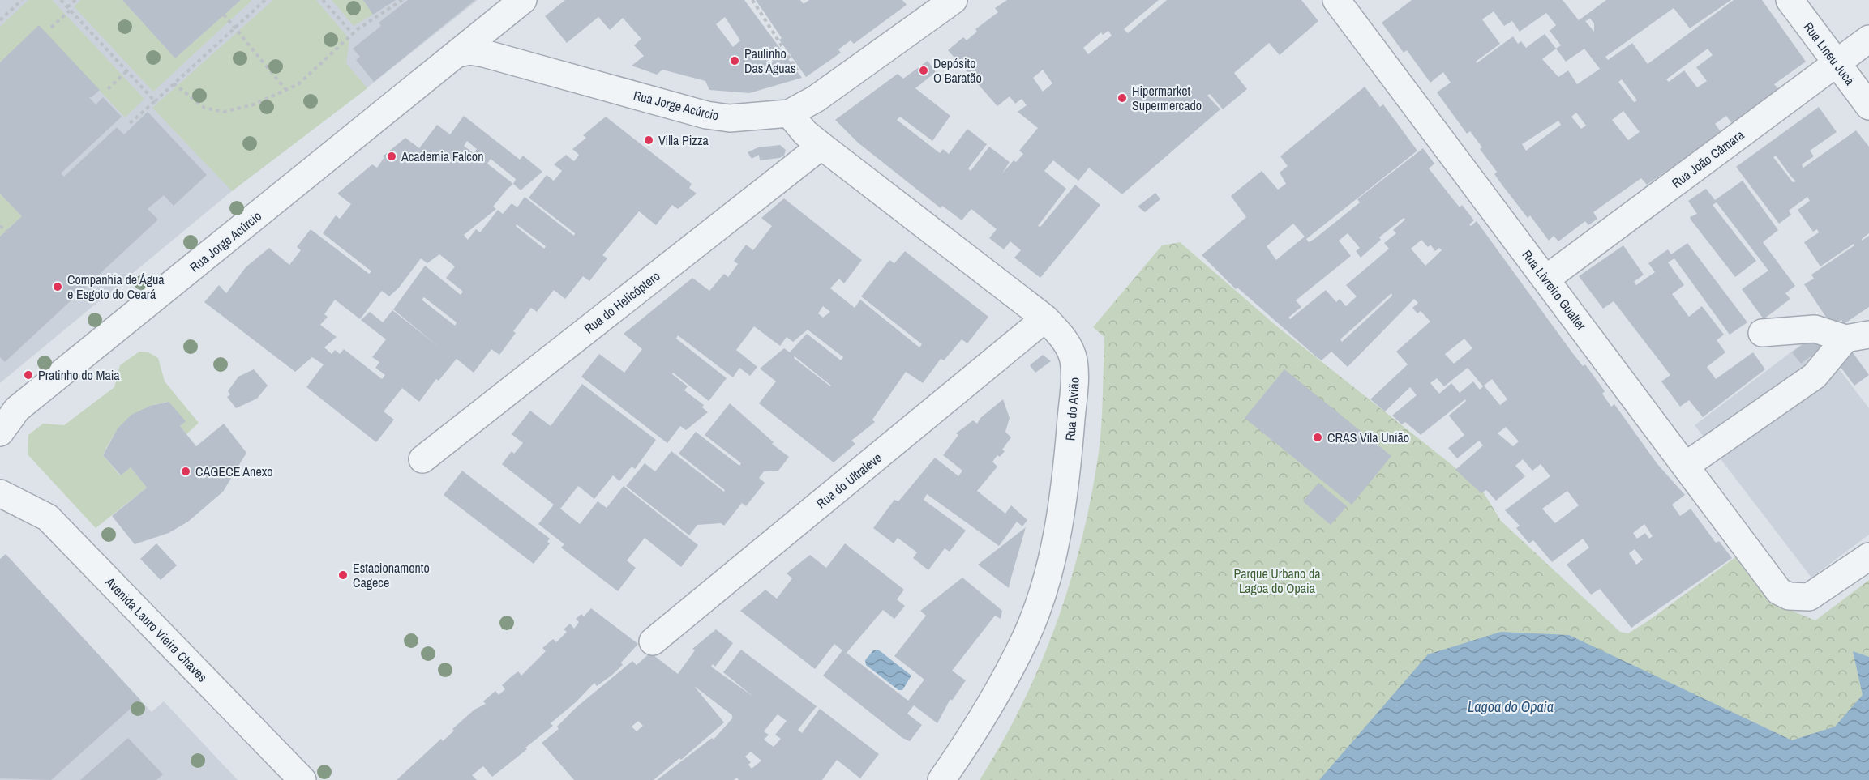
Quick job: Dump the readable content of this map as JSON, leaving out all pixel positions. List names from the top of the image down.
{
  "streets": {
    "street": [
      "Rua Lineu Jucá",
      "Rua Jorge Acúrcio",
      "Rua João Câmara",
      "Rua Livreiro Gualter",
      "Rua do Helicóptero",
      "Rua do Avião",
      "Rua do Ultraleve",
      "Avenida Lauro Vieira Chaves"
    ]
  },
  "crossings": [
    ["Rua Lineu Jucá", "Rua João Câmara"],
    ["Rua Jorge Acúrcio", "Rua do Avião"],
    ["Rua João Câmara", "Rua Livreiro Gualter"],
    ["Rua do Helicóptero", "Rua do Avião"],
    ["Rua do Avião", "Rua do Ultraleve"]
  ],
  "water": ["Lagoa do Opaia"],
  "parks": ["Parque Urbano da Lagoa do Opaia"],
  "places": [
    "Paulinho Das Águas",
    "Depósito O Baratão",
    "Hipermarket Supermercado",
    "Villa Pizza",
    "Academia Falcon",
    "Companhia de Água e Esgoto do Ceará",
    "Pratinho do Maia",
    "CRAS Vila União",
    "CAGECE Anexo",
    "Estacionamento Cagece"
  ]
}
